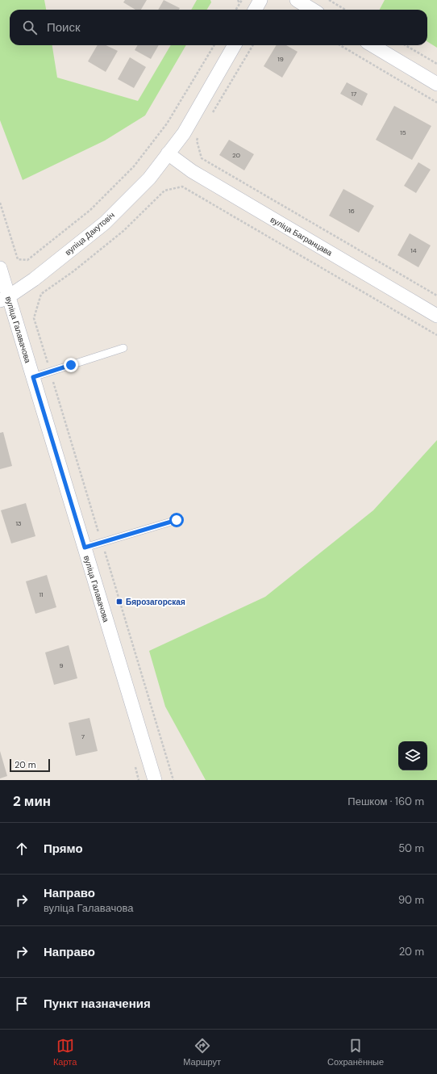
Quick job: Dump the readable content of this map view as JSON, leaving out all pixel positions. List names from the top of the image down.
{
  "streets": {
    "street": ["вуліца Дакутовіч", "вуліца Багранцава", "вуліца Галавачова"]
  },
  "crossings": [
    ["вуліца Дакутовіч", "вуліца Багранцава"],
    ["вуліца Дакутовіч", "вуліца Галавачова"]
  ],
  "places": {
    "transit": ["Бярозагорская"]
  },
  "house_numbers": [
    "19",
    "17",
    "15",
    "20",
    "16",
    "14",
    "13",
    "11",
    "9",
    "7"
  ],
  "scale_bar": "20 m",
  "page": {
    "search": "Поиск",
    "scale": "20 m",
    "heading": ["2 мин", "Пешком · 160 m"],
    "list": [
      ["Прямо", "50 m"],
      ["Направо", "вуліца Галавачова", "90 m"],
      ["Направо", "20 m"],
      "Пункт назначения"
    ],
    "nav": ["Карта", "Маршрут", "Сохранённые"]
  }
}
